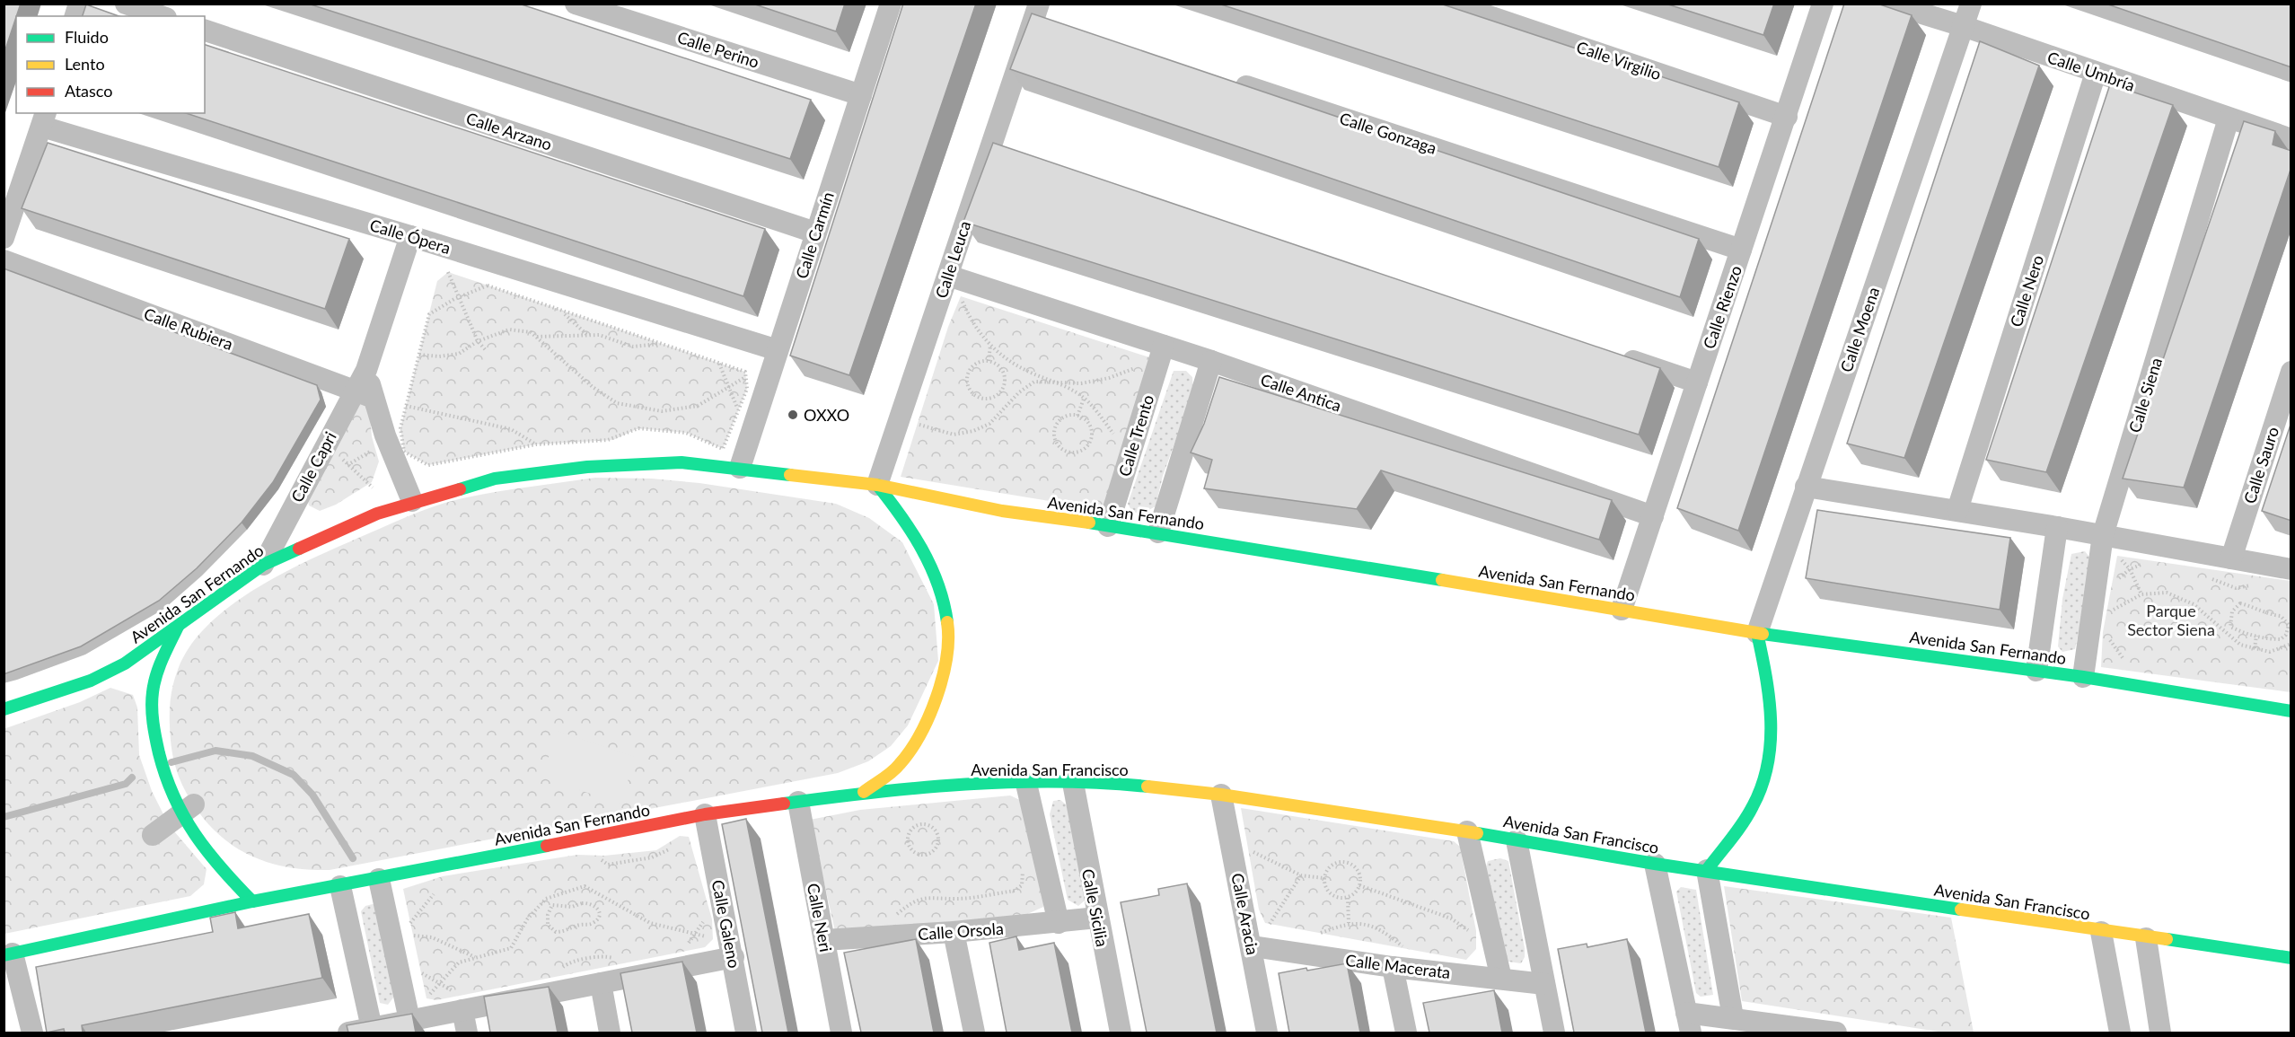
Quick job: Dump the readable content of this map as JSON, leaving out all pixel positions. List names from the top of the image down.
{
  "streets": {
    "street": [
      "Calle Perino",
      "Calle Virgilio",
      "Calle Umbría",
      "Calle Arzano",
      "Calle Gonzaga",
      "Calle Carmín",
      "Calle Ópera",
      "Calle Leuca",
      "Calle Nero",
      "Calle Rienzo",
      "Calle Rubiera",
      "Calle Moena",
      "Calle Antica",
      "Calle Siena",
      "Calle Trento",
      "Calle Sauro",
      "Calle Capri",
      "Avenida San Fernando",
      "Avenida San Francisco",
      "Calle Sicilia",
      "Calle Aracia",
      "Calle Neri",
      "Calle Galeno",
      "Calle Orsola",
      "Calle Macerata"
    ]
  },
  "crossings": [
    ["Calle Perino", "Calle Carmín"],
    ["Calle Virgilio", "Calle Rienzo"],
    ["Calle Umbría", "Calle Nero"],
    ["Calle Umbría", "Calle Moena"],
    ["Calle Umbría", "Calle Siena"],
    ["Calle Arzano", "Calle Carmín"],
    ["Calle Gonzaga", "Calle Rienzo"],
    ["Calle Carmín", "Calle Ópera"],
    ["Calle Carmín", "Avenida San Fernando"],
    ["Calle Leuca", "Calle Antica"],
    ["Calle Leuca", "Avenida San Fernando"],
    ["Calle Rienzo", "Calle Antica"],
    ["Calle Rienzo", "Avenida San Fernando"],
    ["Calle Rubiera", "Calle Capri"],
    ["Calle Moena", "Avenida San Fernando"],
    ["Calle Antica", "Calle Trento"],
    ["Calle Siena", "Avenida San Fernando"],
    ["Calle Trento", "Avenida San Fernando"],
    ["Calle Capri", "Avenida San Fernando"],
    ["Avenida San Fernando", "Avenida San Francisco"],
    ["Avenida San Fernando", "Calle Neri"],
    ["Avenida San Fernando", "Calle Galeno"],
    ["Avenida San Francisco", "Calle Sicilia"],
    ["Avenida San Francisco", "Calle Aracia"],
    ["Calle Sicilia", "Calle Orsola"],
    ["Calle Aracia", "Calle Macerata"],
    ["Calle Neri", "Calle Orsola"]
  ],
  "parks": ["Parque Sector Siena"],
  "places": ["OXXO"],
  "legend": ["Fluido", "Lento", "Atasco"]
}
